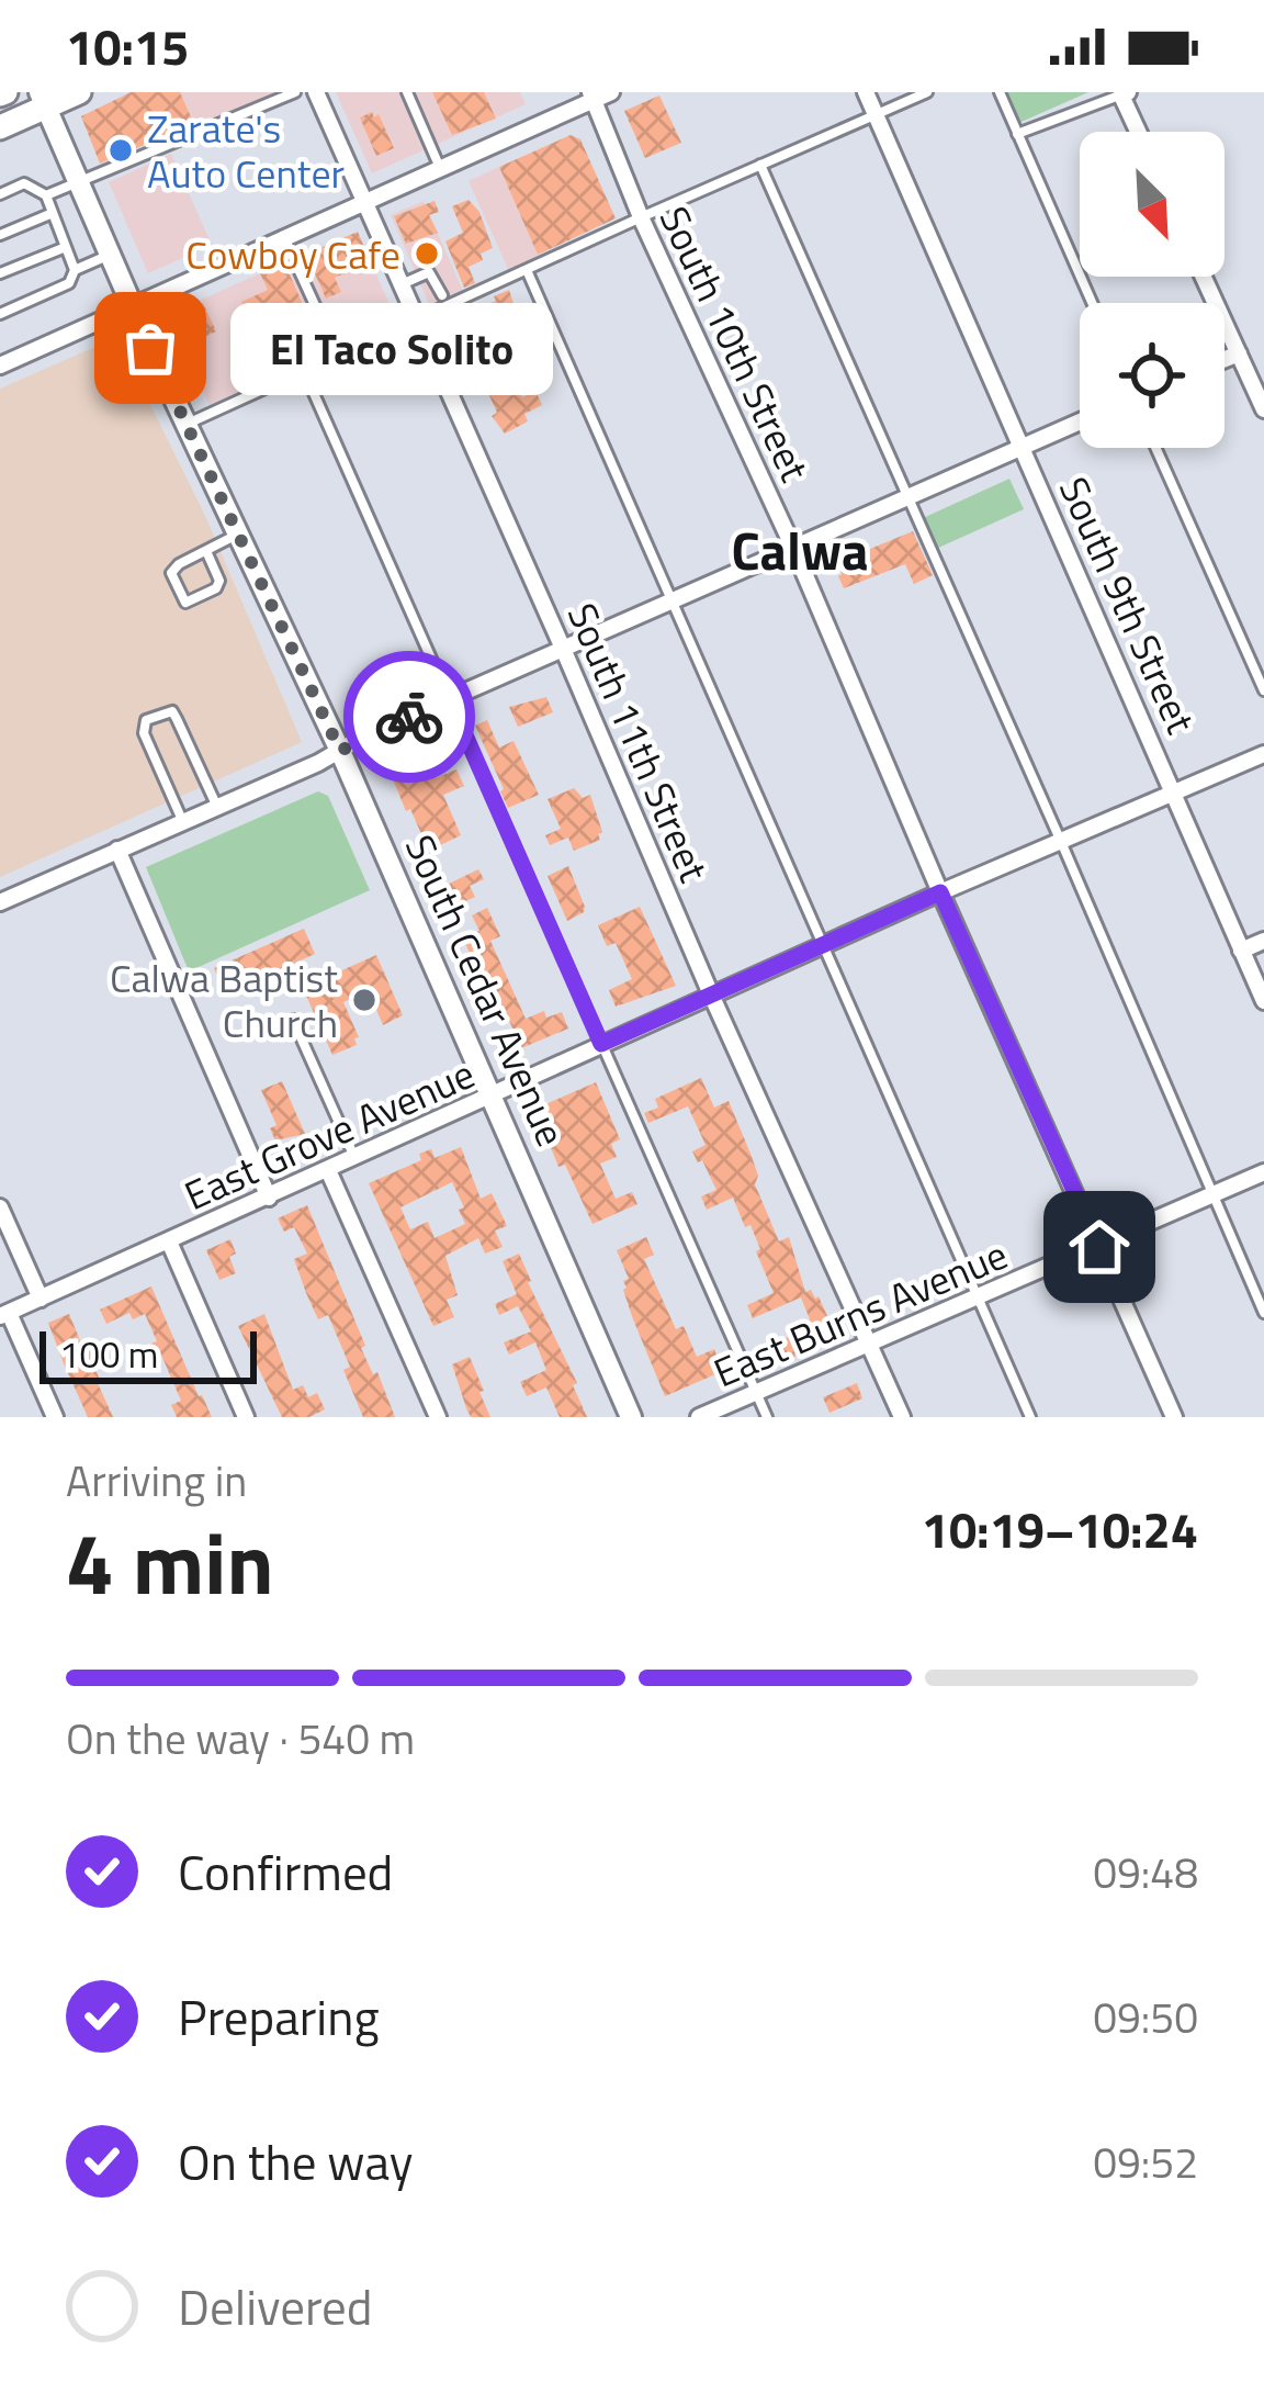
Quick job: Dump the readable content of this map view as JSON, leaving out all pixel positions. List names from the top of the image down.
{
  "streets": {
    "main road": ["South Cedar Avenue"],
    "street": [
      "South 10th Street",
      "South 9th Street",
      "South 11th Street",
      "East Grove Avenue",
      "East Burns Avenue"
    ]
  },
  "crossings": [
    ["South 10th Street", "East Grove Avenue"],
    ["South 10th Street", "East Burns Avenue"],
    ["South 9th Street", "East Grove Avenue"],
    ["South 11th Street", "East Grove Avenue"],
    ["South 11th Street", "East Burns Avenue"],
    ["South Cedar Avenue", "East Grove Avenue"]
  ],
  "districts": ["Calwa"],
  "places": [
    "Zarate's Auto Center",
    "Cowboy Cafe",
    "El Taco Solito",
    "Calwa Baptist Church"
  ],
  "scale_bar": "100 m",
  "north": "bottom right",
  "page": {
    "status": "10:15",
    "bubble": "El Taco Solito",
    "scale": "100 m",
    "heading": ["4 min", "Arriving in", "10:19–10:24"],
    "bar": "On the way · 540 m",
    "list": [
      ["Confirmed", "09:48"],
      ["Preparing", "09:50"],
      ["On the way", "09:52"],
      "Delivered"
    ]
  }
}
